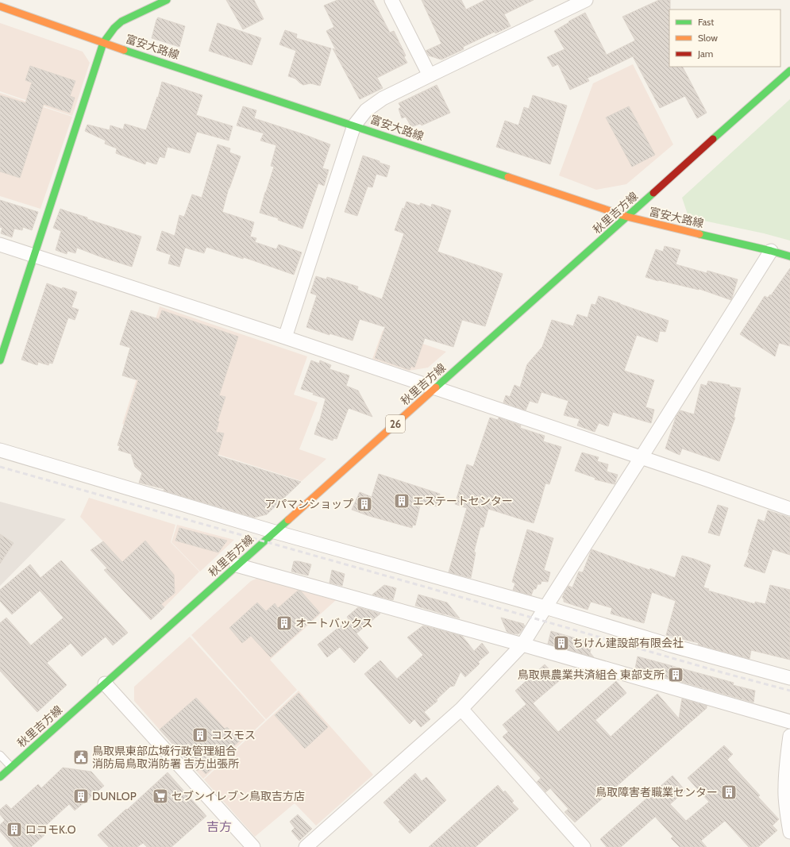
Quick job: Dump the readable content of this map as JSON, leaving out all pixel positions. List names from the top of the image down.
{
  "streets": {
    "street": ["富安大路線", "秋里吉方線", "26"]
  },
  "crossings": [
    ["富安大路線", "秋里吉方線"]
  ],
  "districts": ["吉方"],
  "places": {
    "building": [
      "エステートセンター",
      "アパマンショップ",
      "オートバックス",
      "ちけん建設部有限会社",
      "鳥取県農業共済組合 東部支所",
      "コスモス",
      "鳥取障害者職業センター",
      "DUNLOP",
      "ロコモK.O"
    ],
    "public building": ["鳥取県東部広域行政管理組合 消防局鳥取消防署 吉方出張所"],
    "supermarket": ["セブンイレブン鳥取吉方店"]
  },
  "legend": ["Fast", "Slow", "Jam"]
}
